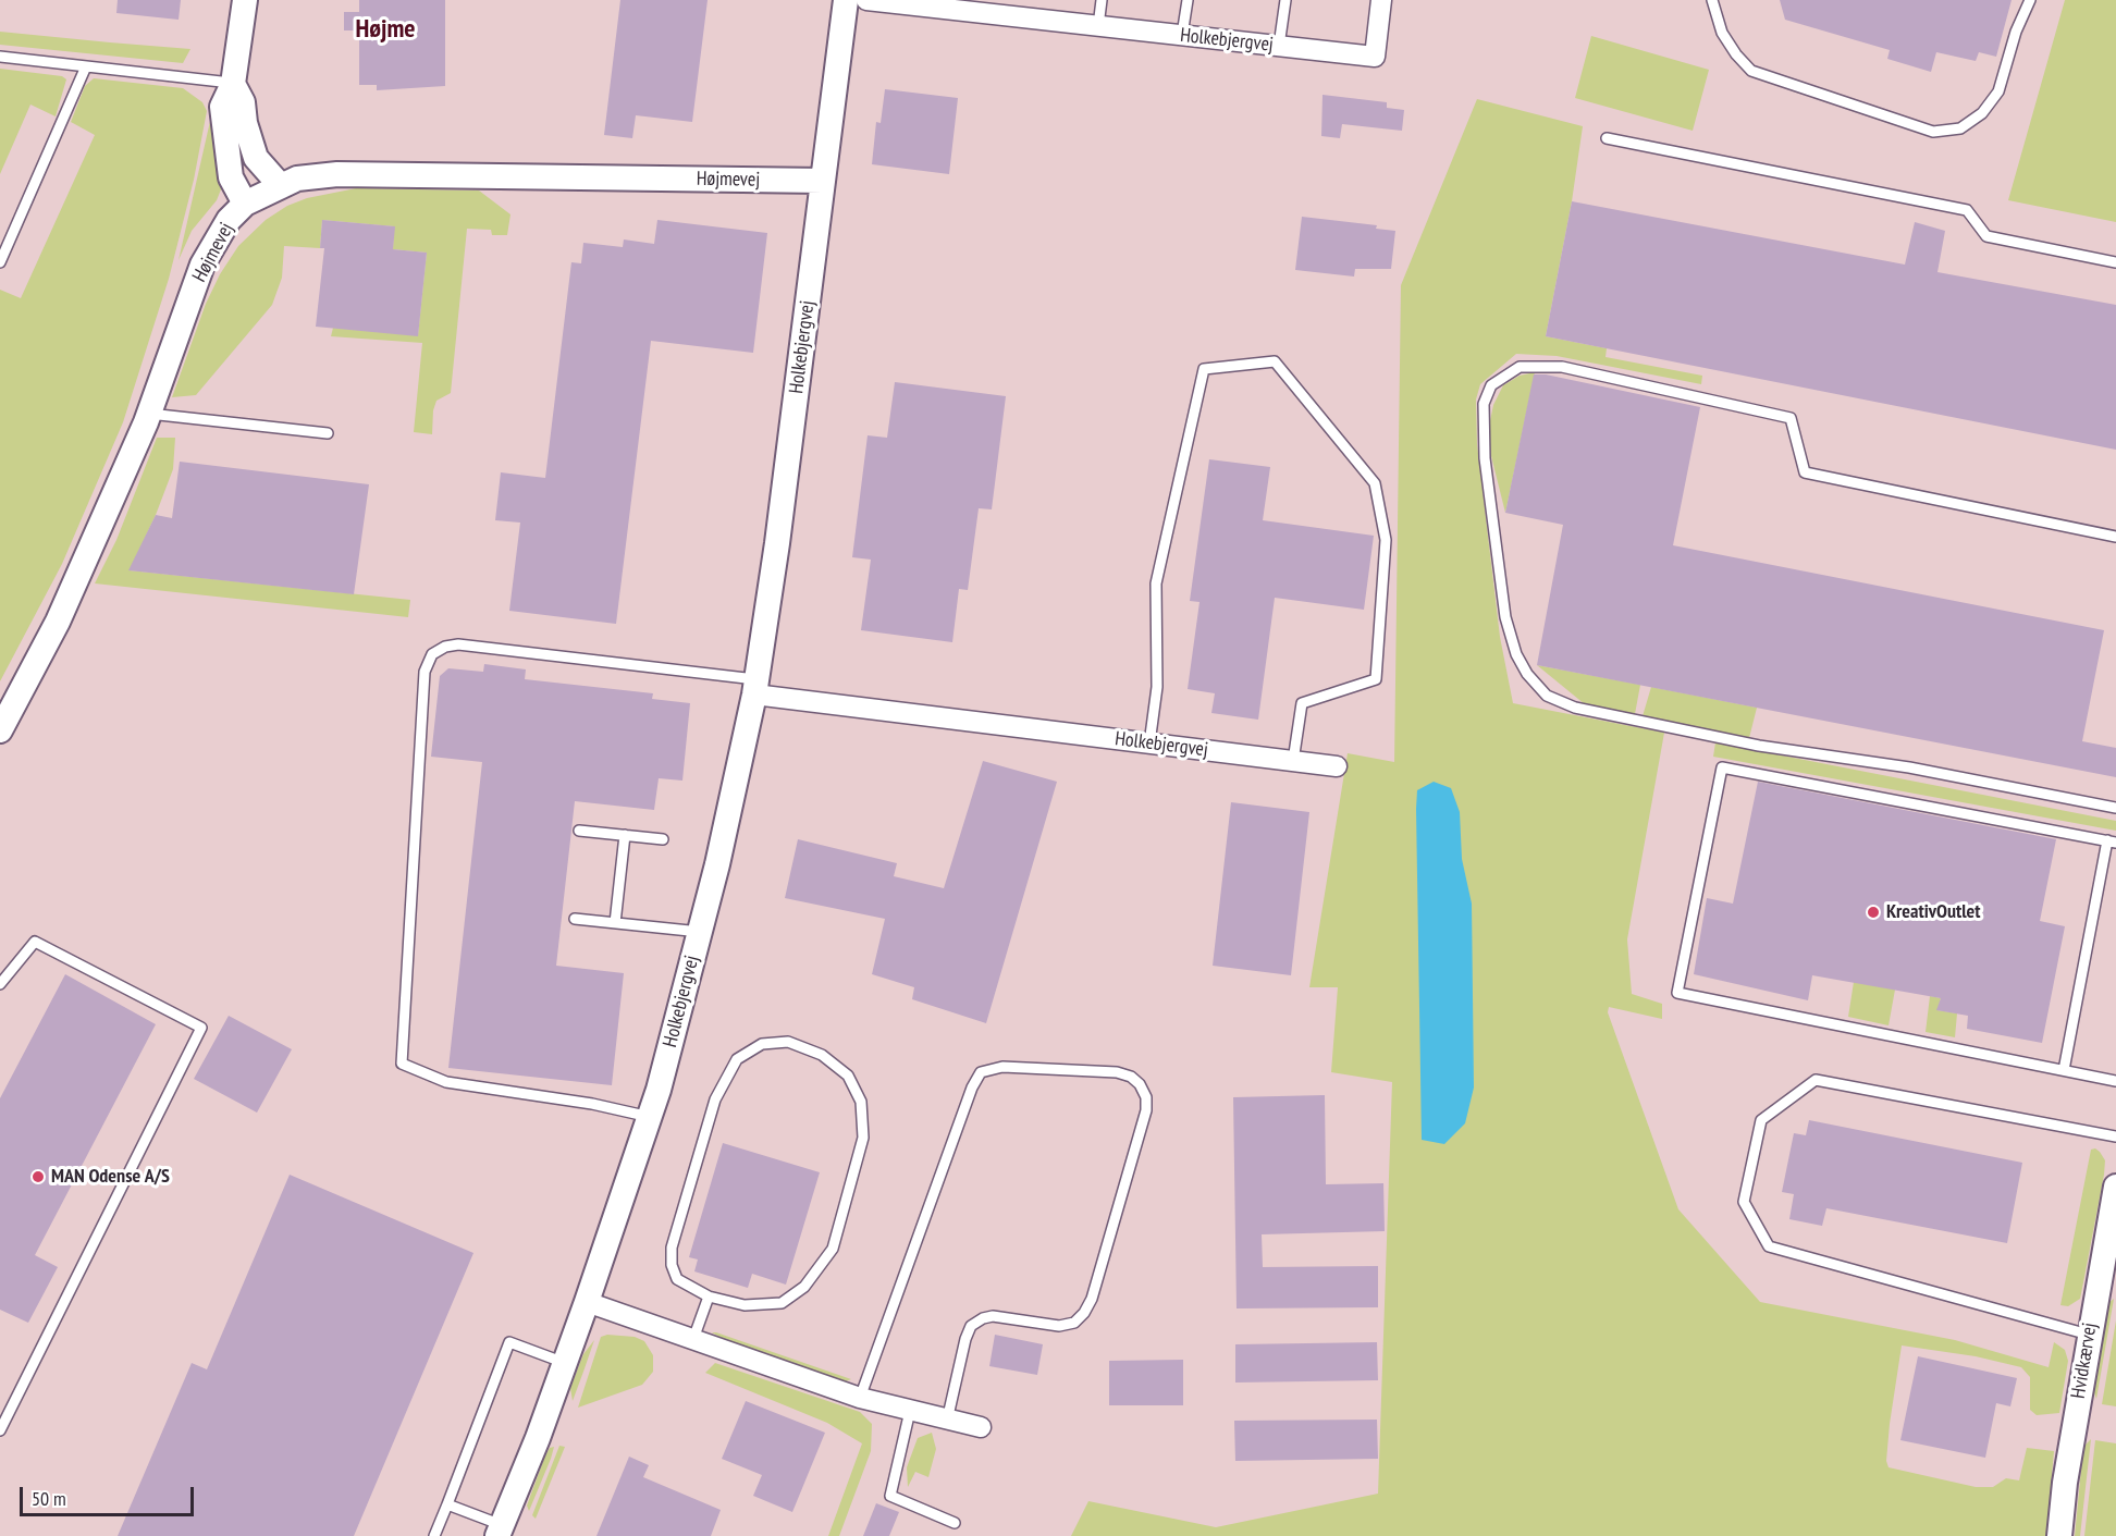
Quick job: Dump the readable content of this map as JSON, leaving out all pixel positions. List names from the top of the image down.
{
  "streets": {
    "street": ["Holkebjergvej", "Højmevej", "Hvidkærvej"]
  },
  "crossings": [
    ["Holkebjergvej", "Højmevej"]
  ],
  "districts": ["Højme"],
  "places": ["KreativOutlet", "MAN Odense A/S"],
  "scale_bar": "50 m"
}
